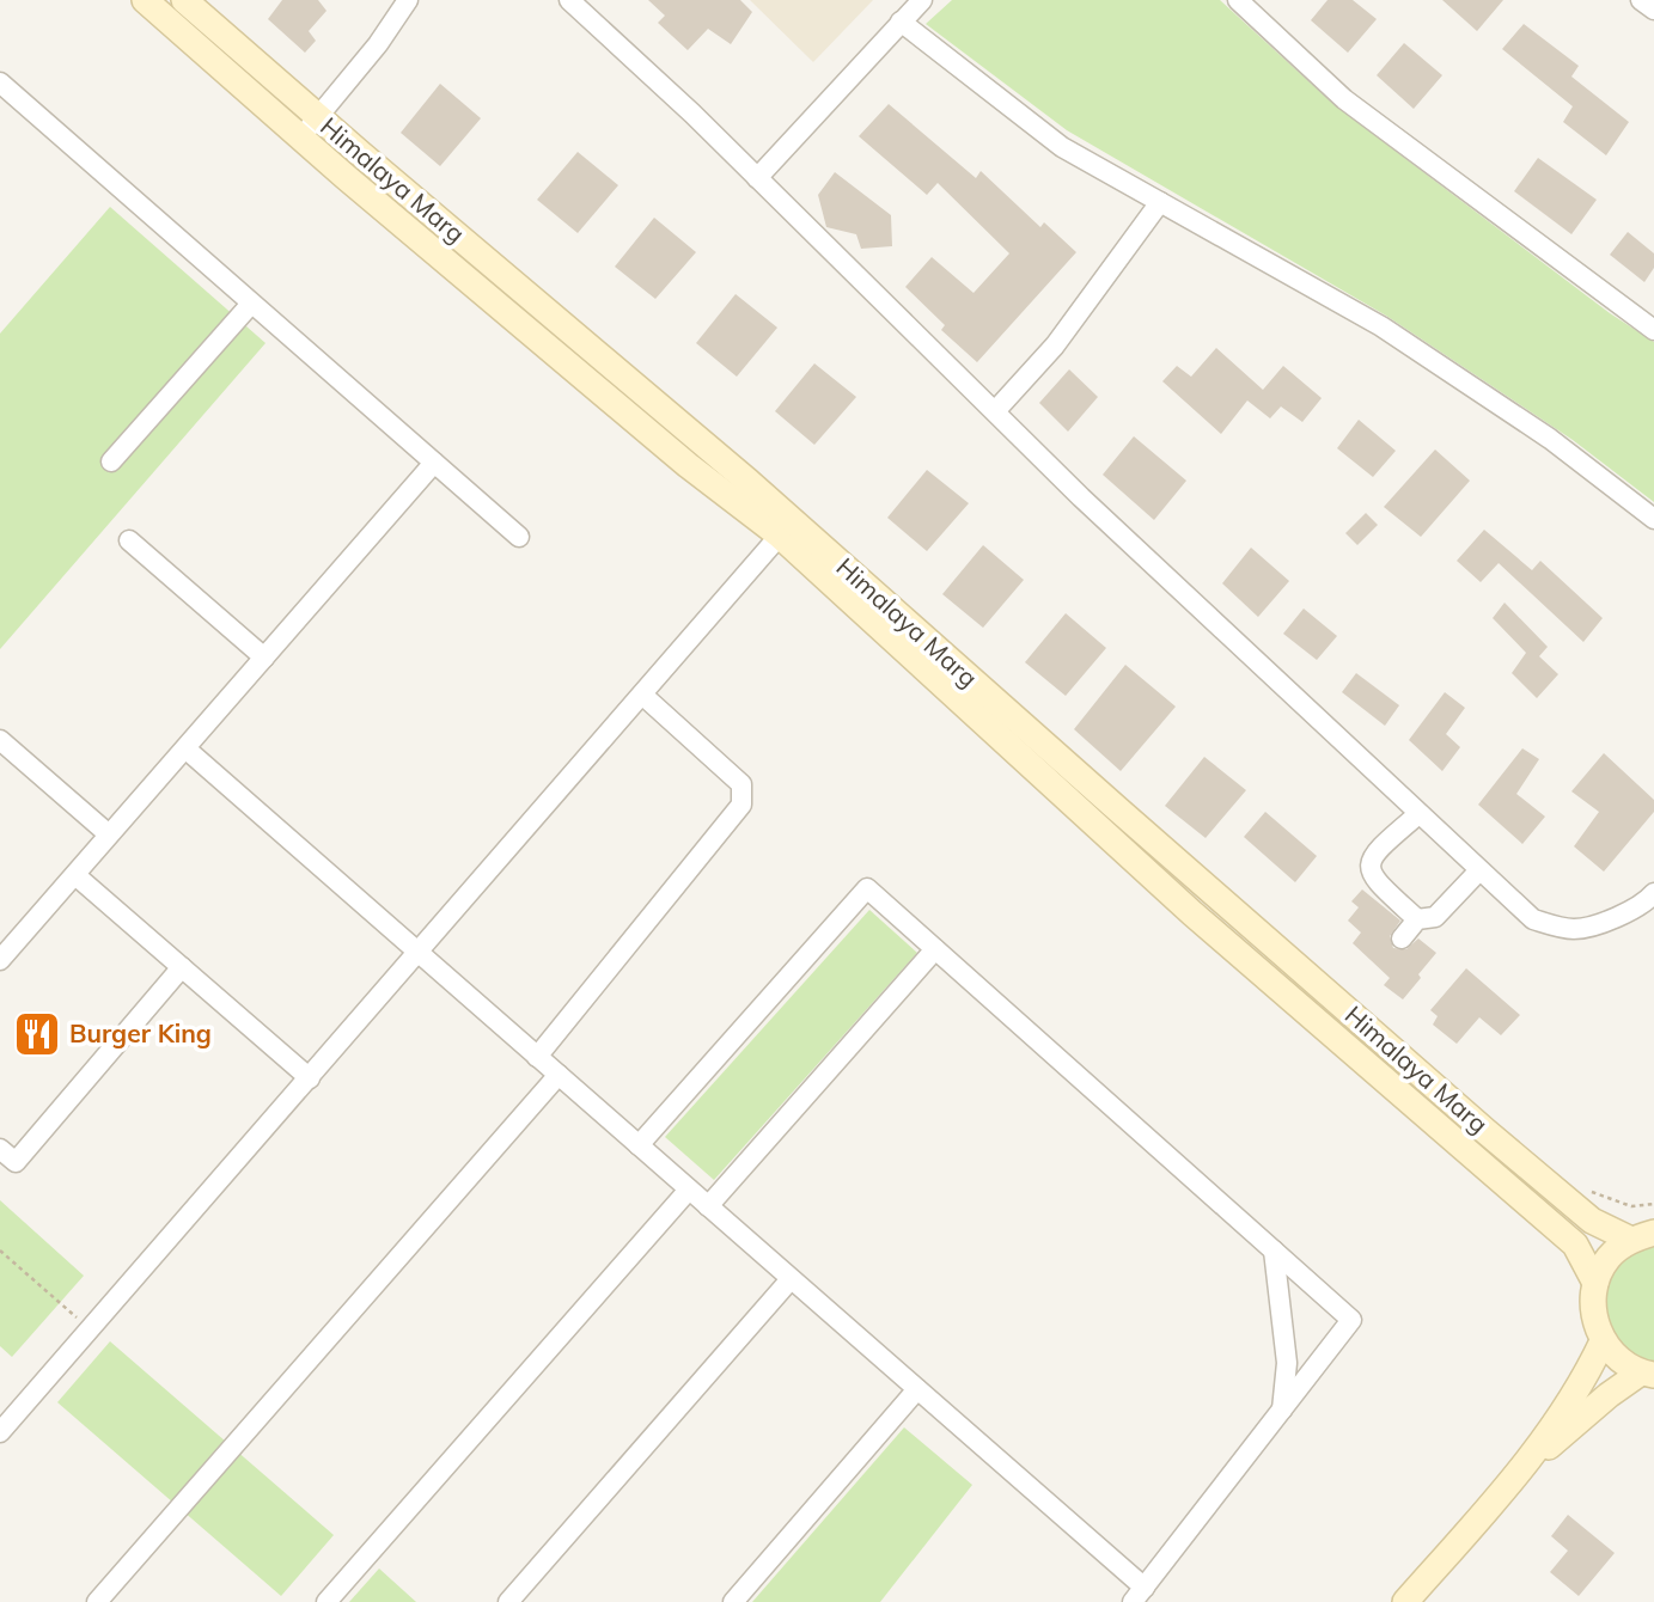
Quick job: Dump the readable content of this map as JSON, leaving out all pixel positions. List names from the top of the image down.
{
  "streets": {
    "main road": ["Himalaya Marg"]
  },
  "places": {
    "restaurant": ["Burger King"]
  }
}
